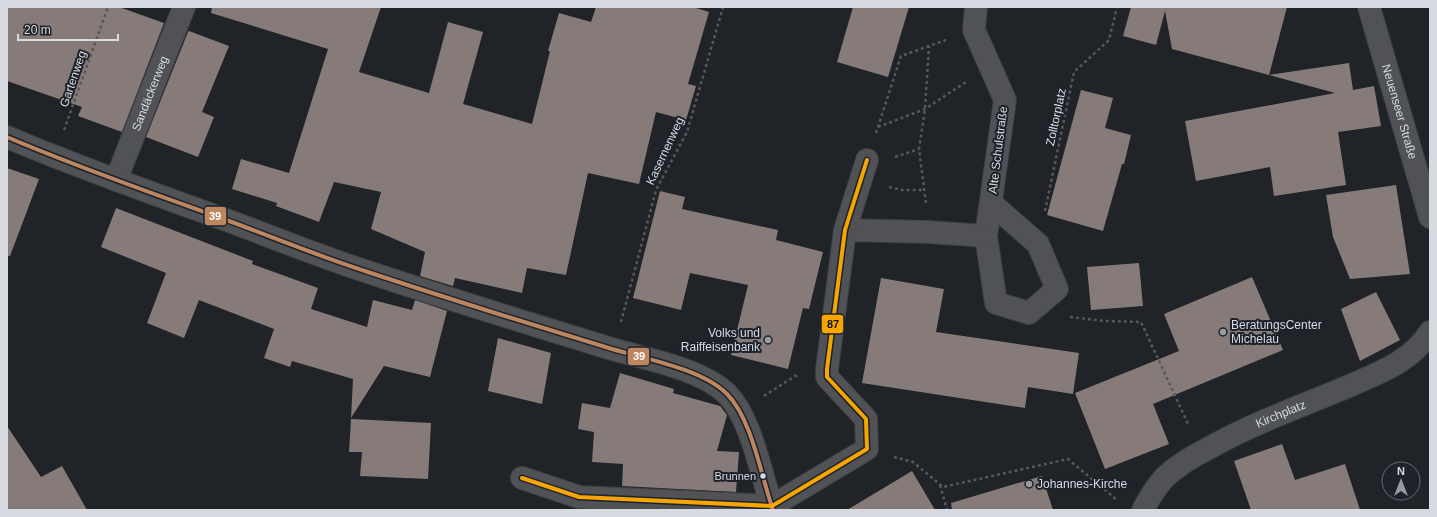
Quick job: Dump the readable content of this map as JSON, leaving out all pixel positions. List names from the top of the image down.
{
  "streets": {
    "street": [
      "Sandäckerweg",
      "Neuenseer Straße",
      "Alte Schulstraße",
      "Kirchplatz"
    ],
    "path": ["Gartenweg", "Zolltorplatz", "Kasernenweg"]
  },
  "crossings": [
    ["Zolltorplatz", "Alte Schulstraße"]
  ],
  "places": [
    "BeratungsCenter Michelau",
    "Volks und Raiffeisenbank",
    "Brunnen",
    "Johannes-Kirche"
  ],
  "lines": ["transit line 39", "transit line 87"],
  "scale_bar": "20 m",
  "north": "top"
}
